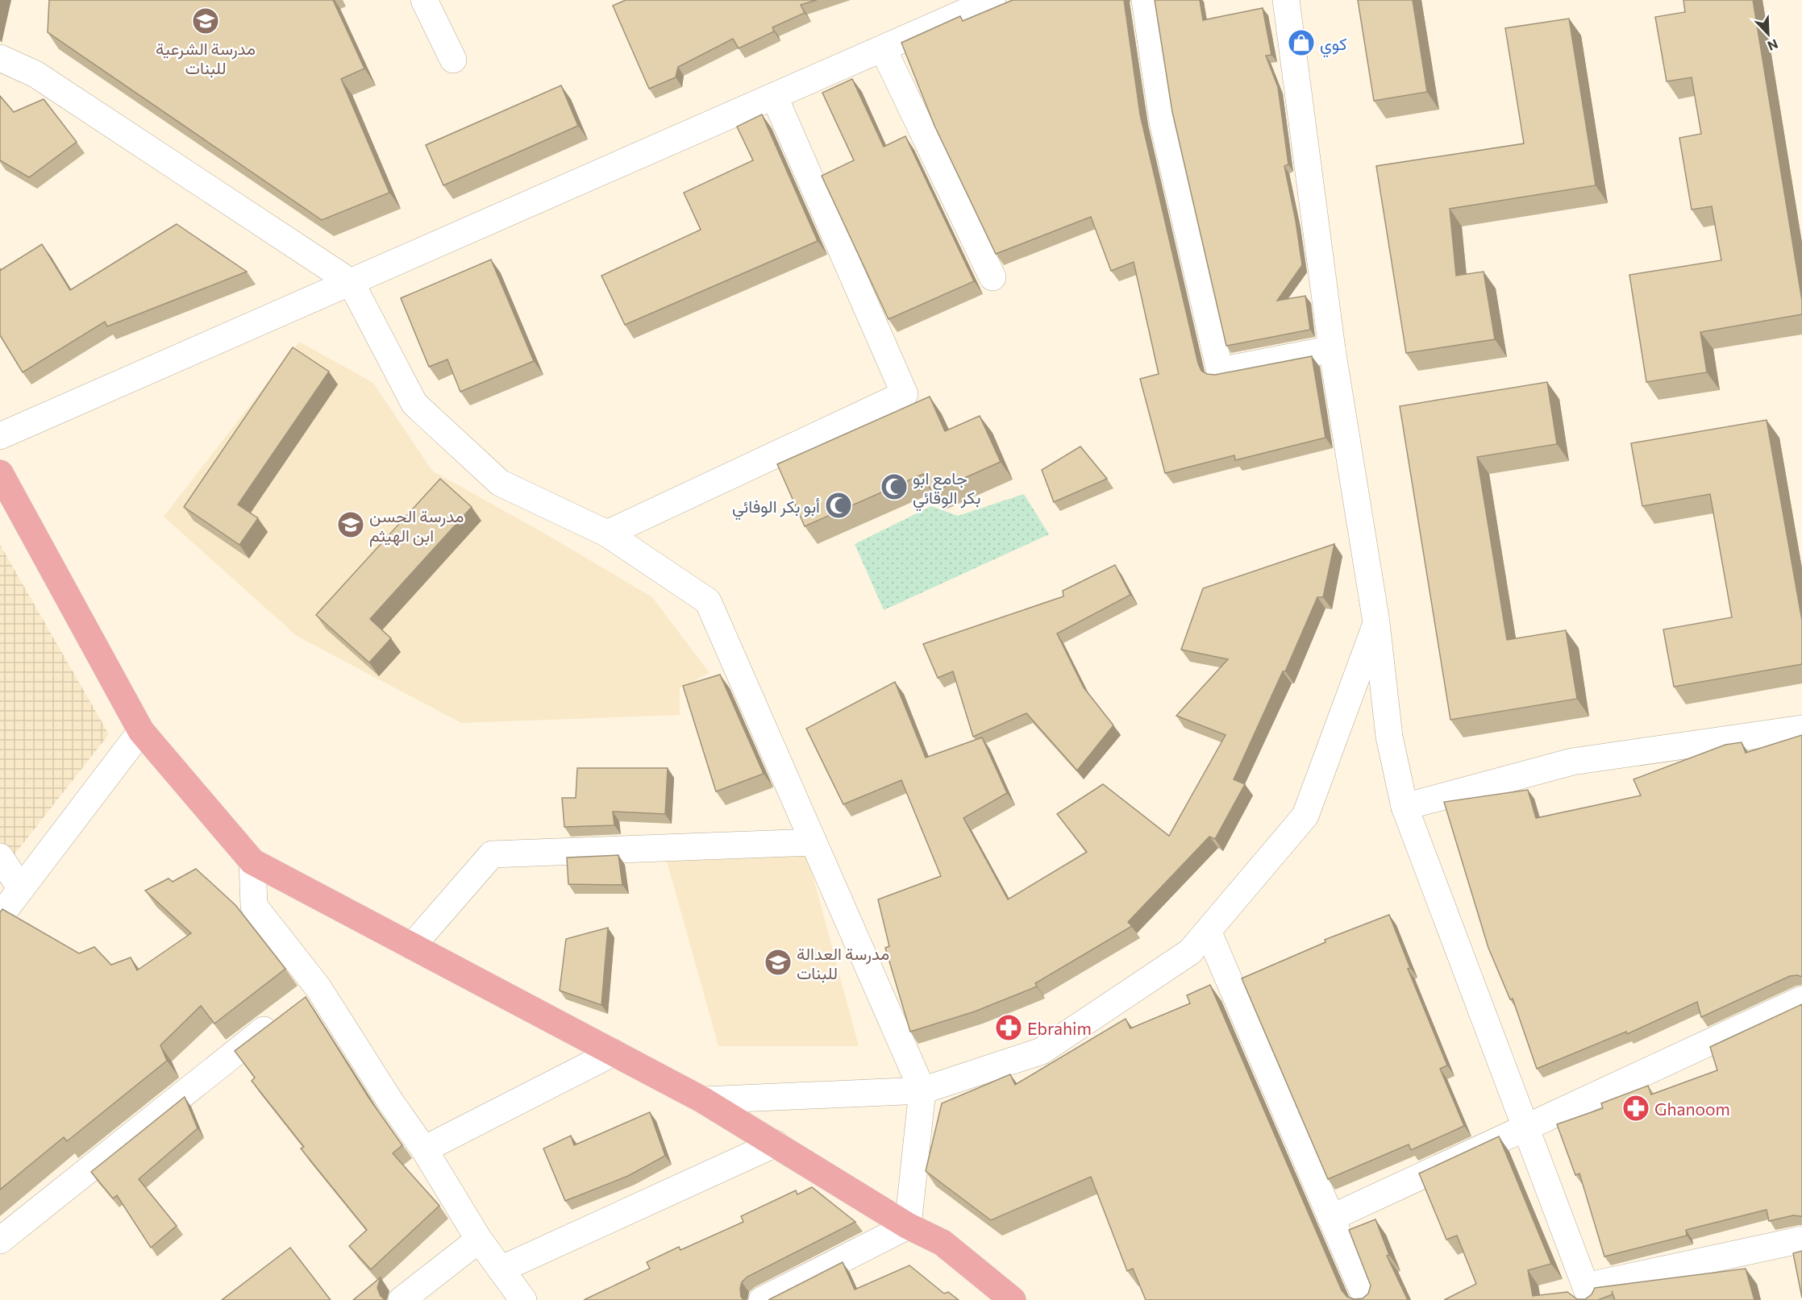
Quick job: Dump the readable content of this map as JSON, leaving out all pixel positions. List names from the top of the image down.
{
  "places": {
    "school or university": ["مدرسة الشرعية للبنات", "مدرسة الحسن ابن الهيثم", "مدرسة العدالة للبنات"],
    "shop": ["كوي"],
    "mosque": ["جامع ابو بكر الوقائي", "أبو بكر الوفائي"],
    "pharmacy": ["Ebrahim", "Ghanoom"]
  },
  "north": "bottom right"
}
